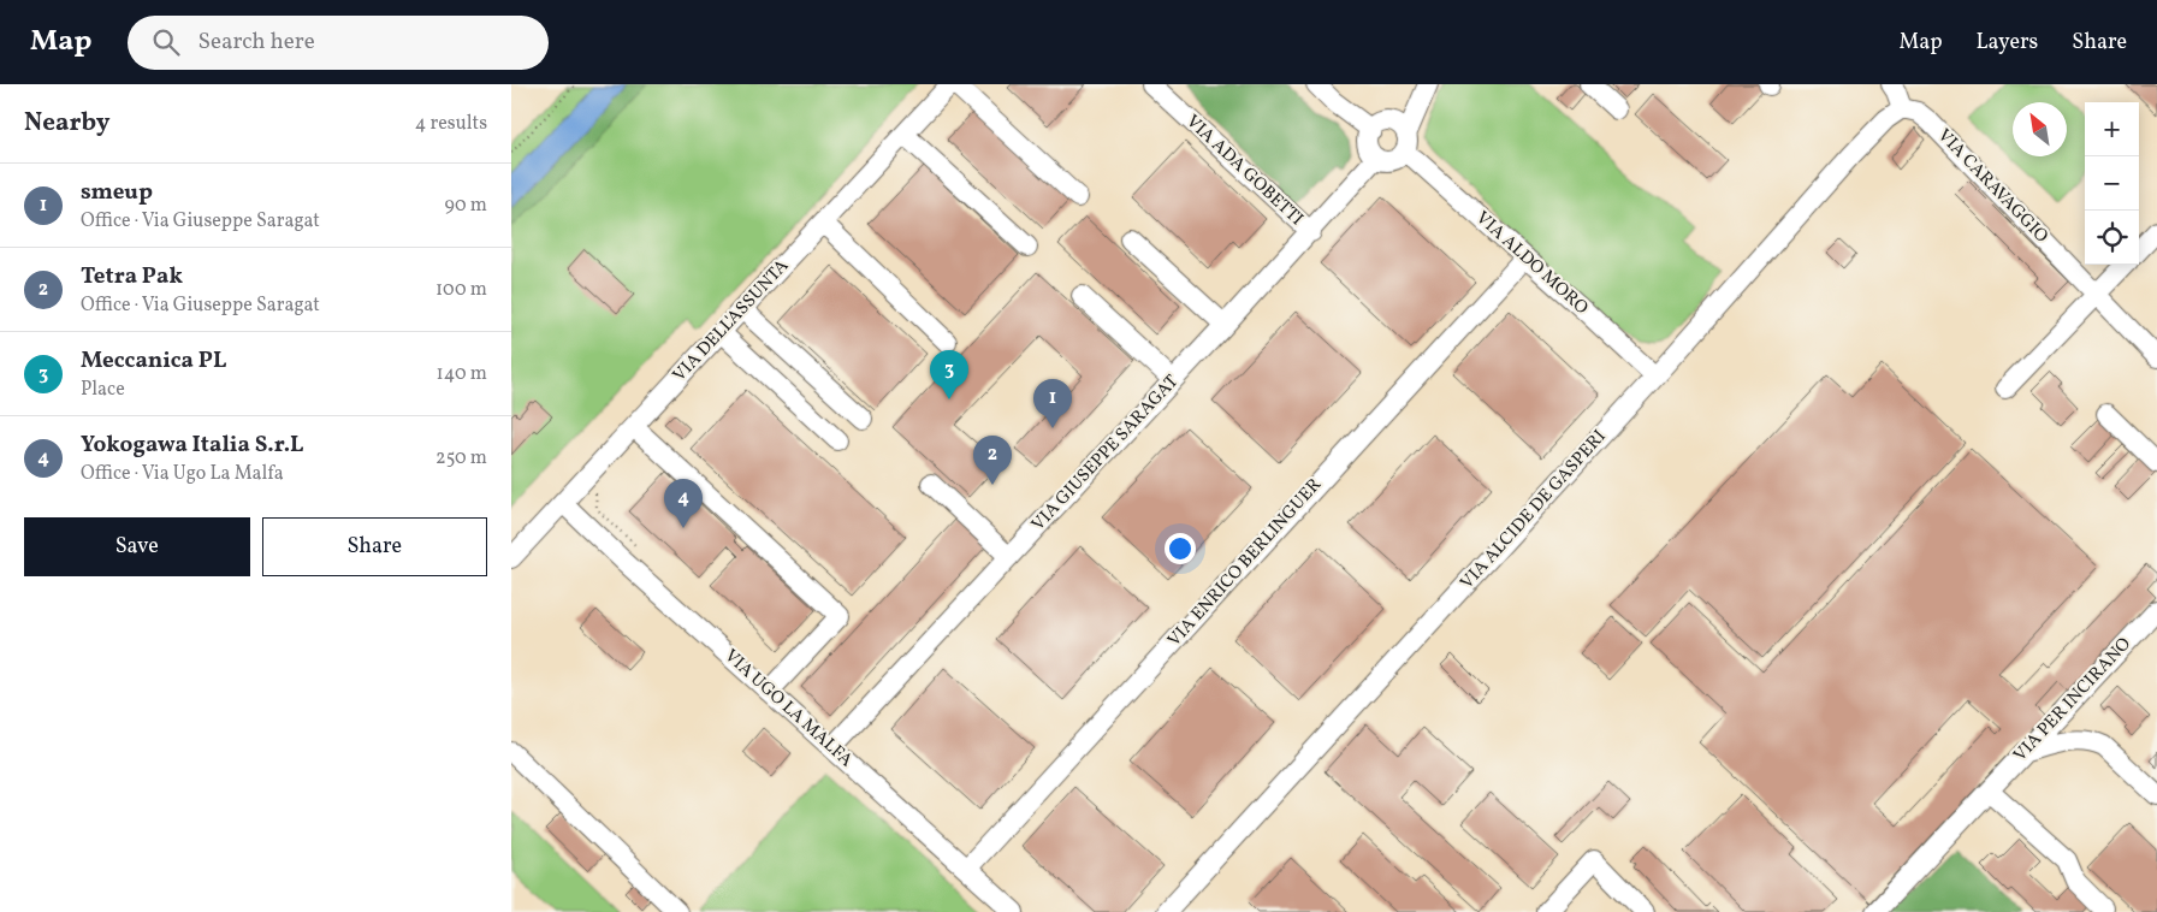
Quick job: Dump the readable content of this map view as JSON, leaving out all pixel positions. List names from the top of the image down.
{
  "streets": {
    "street": [
      "VIA ADA GOBETTI",
      "VIA CARAVAGGIO",
      "VIA ALDO MORO",
      "VIA DELL'ASSUNTA",
      "VIA GIUSEPPE SARAGAT",
      "VIA ALCIDE DE GASPERI",
      "VIA ENRICO BERLINGUER",
      "VIA PER INCIRANO",
      "VIA UGO LA MALFA"
    ]
  },
  "crossings": [
    ["VIA ADA GOBETTI", "VIA GIUSEPPE SARAGAT"],
    ["VIA CARAVAGGIO", "VIA ALCIDE DE GASPERI"],
    ["VIA ALDO MORO", "VIA GIUSEPPE SARAGAT"],
    ["VIA ALDO MORO", "VIA ALCIDE DE GASPERI"],
    ["VIA ALDO MORO", "VIA ENRICO BERLINGUER"],
    ["VIA DELL'ASSUNTA", "VIA UGO LA MALFA"],
    ["VIA GIUSEPPE SARAGAT", "VIA UGO LA MALFA"],
    ["VIA ENRICO BERLINGUER", "VIA UGO LA MALFA"]
  ],
  "north": "top left",
  "page": {
    "header": "Map",
    "search": "Search here",
    "nav": ["Map", "Layers", "Share"],
    "heading": ["Nearby", "4 results"],
    "map_buttons": ["+", "−"],
    "list": [
      {
        "mark": "1",
        "name": "smeup",
        "note": "Office · Via Giuseppe Saragat",
        "value": "90 m"
      },
      {
        "mark": "2",
        "name": "Tetra Pak",
        "note": "Office · Via Giuseppe Saragat",
        "value": "100 m"
      },
      {
        "mark": "3",
        "name": "Meccanica PL",
        "note": "Place",
        "value": "140 m"
      },
      {
        "mark": "4",
        "name": "Yokogawa Italia S.r.L",
        "note": "Office · Via Ugo La Malfa",
        "value": "250 m"
      }
    ],
    "pins": [
      "3",
      "1",
      "2",
      "4"
    ],
    "buttons": ["Save", "Share"]
  }
}
